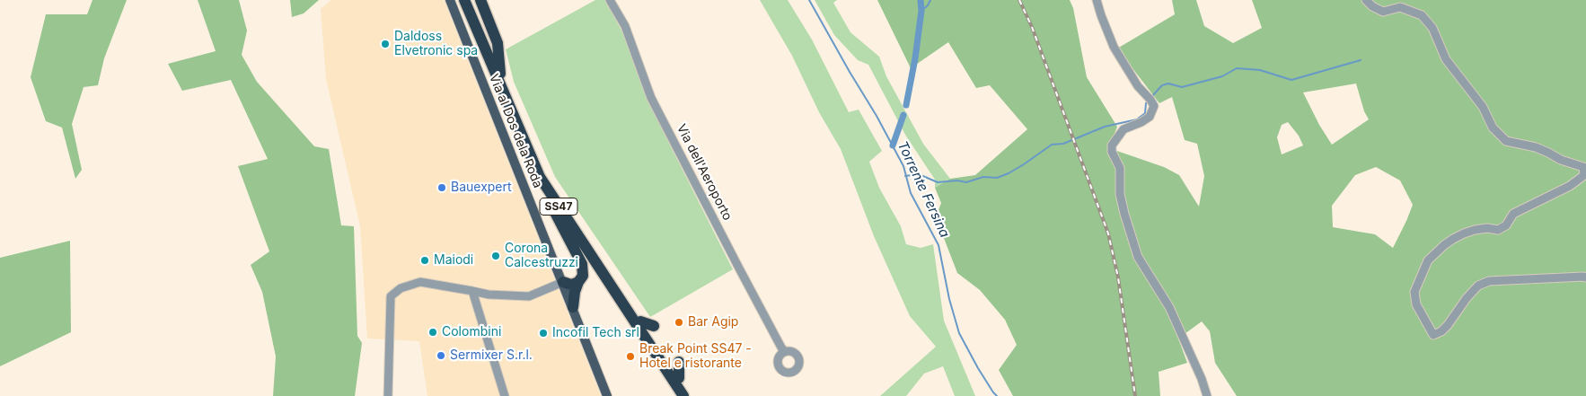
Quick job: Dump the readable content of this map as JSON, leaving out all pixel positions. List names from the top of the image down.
{
  "streets": {
    "highway": ["SS47"],
    "main road": ["Via al Dos dela Roda"],
    "street": ["Via dell'Aeroporto"]
  },
  "water": ["Torrente Fersina"],
  "places": [
    "Daldoss Elvetronic spa",
    "Bauexpert",
    "Corona Calcestruzzi",
    "Maiodi",
    "Bar Agip",
    "Colombini",
    "Incofil Tech srl",
    "Sermixer S.r.l.",
    "Break Point SS47 - Hotel e ristorante"
  ]
}
